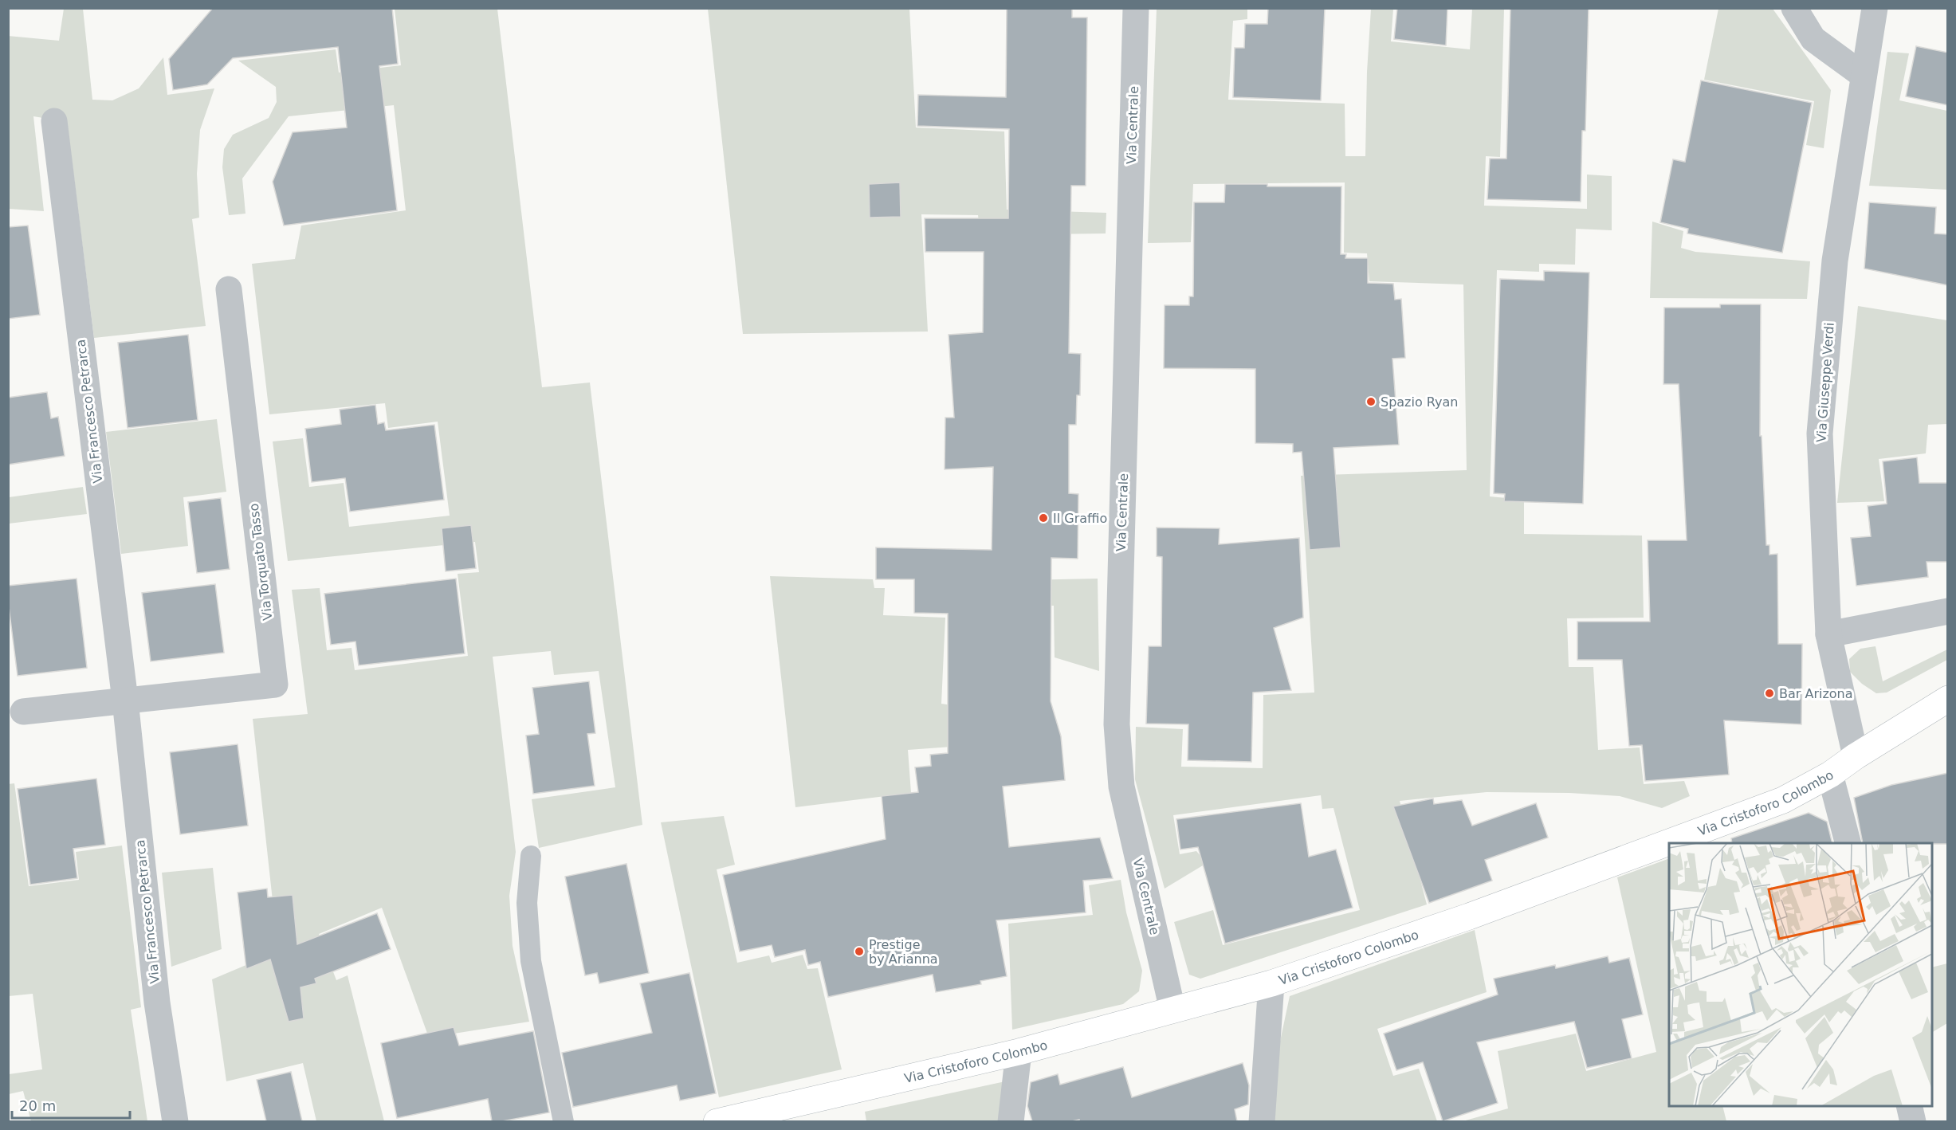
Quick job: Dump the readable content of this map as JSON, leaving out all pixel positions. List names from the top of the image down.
{
  "streets": {
    "main road": ["Via Cristoforo Colombo"],
    "street": [
      "Via Centrale",
      "Via Giuseppe Verdi",
      "Via Francesco Petrarca",
      "Via Torquato Tasso"
    ]
  },
  "crossings": [
    ["Via Centrale", "Via Cristoforo Colombo"],
    ["Via Giuseppe Verdi", "Via Cristoforo Colombo"],
    ["Via Francesco Petrarca", "Via Torquato Tasso"]
  ],
  "places": [
    "Spazio Ryan",
    "Il Graffio",
    "Bar Arizona",
    "Prestige by Arianna"
  ],
  "scale_bar": "20 m"
}
